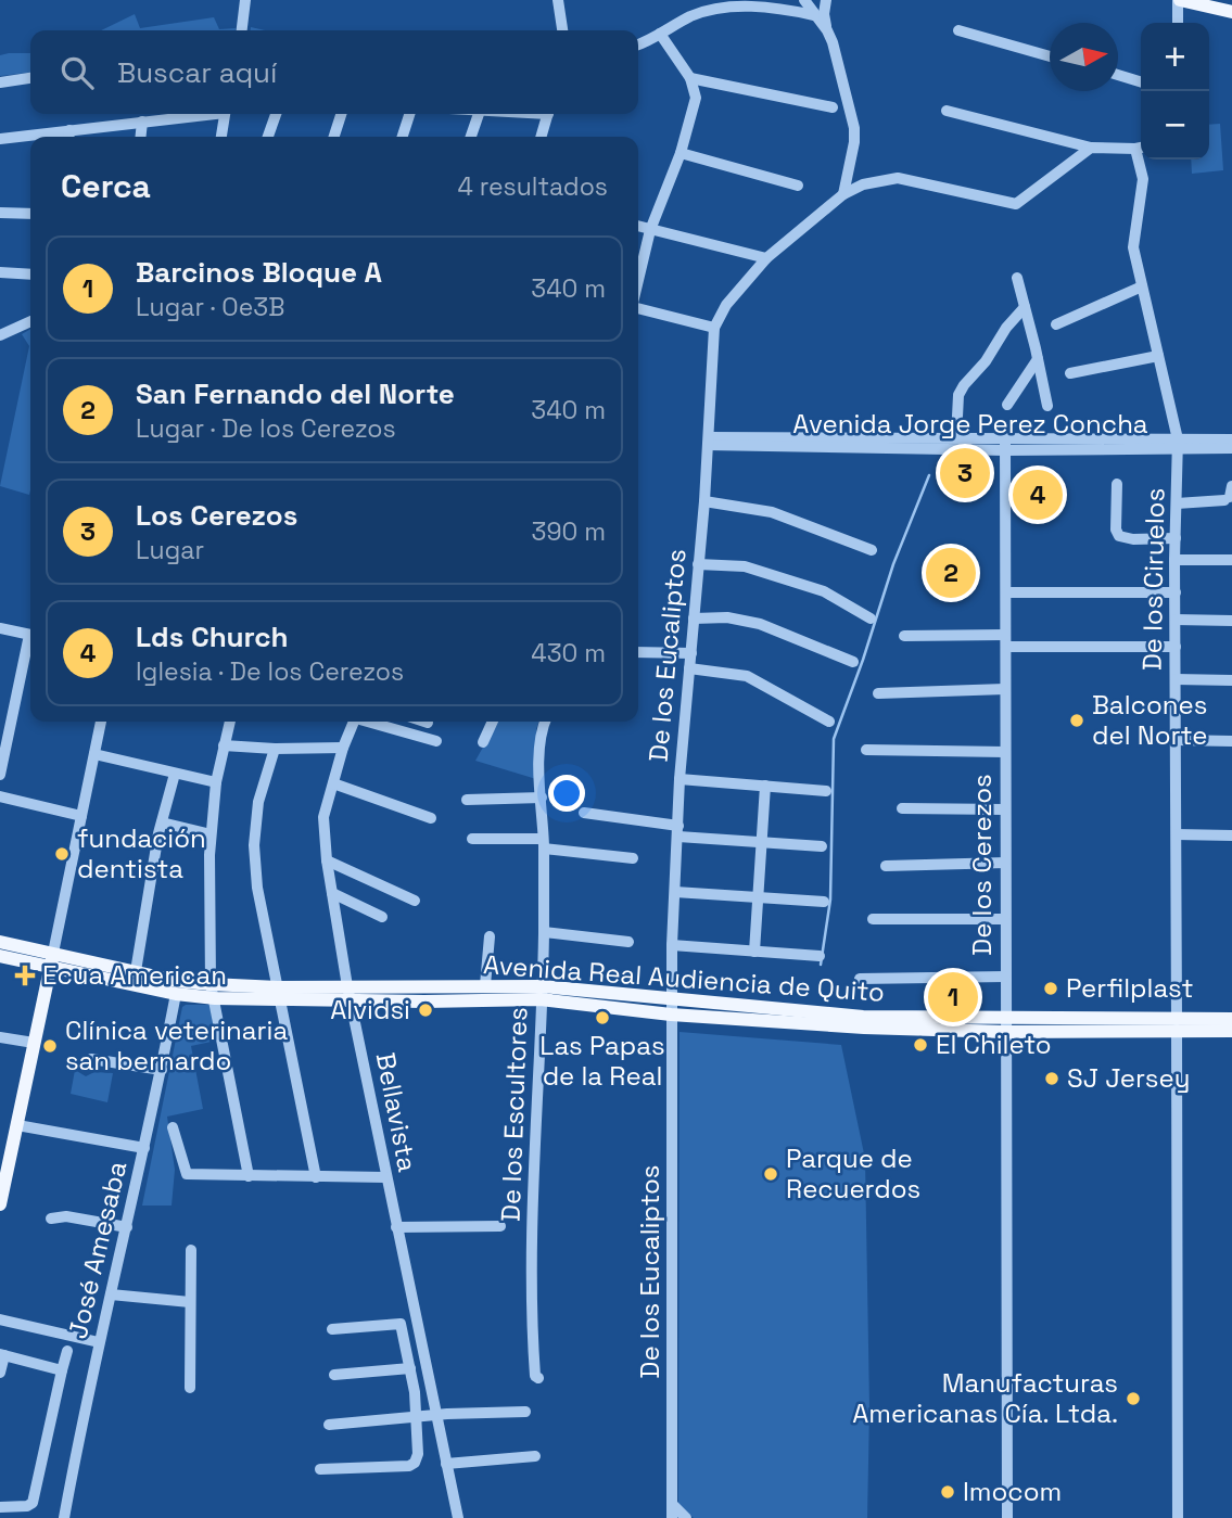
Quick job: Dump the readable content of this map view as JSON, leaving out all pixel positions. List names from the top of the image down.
{
  "streets": {
    "main road": ["Avenida Real Audiencia de Quito"],
    "street": [
      "Avenida Jorge Perez Concha",
      "De los Ciruelos",
      "De los Eucaliptos",
      "De los Cerezos",
      "Bellavista",
      "De los Escultores",
      "José Amesaba"
    ]
  },
  "crossings": [
    ["Avenida Jorge Perez Concha", "De los Ciruelos"],
    ["Avenida Jorge Perez Concha", "De los Eucaliptos"],
    ["Avenida Jorge Perez Concha", "De los Cerezos"],
    ["De los Ciruelos", "Avenida Real Audiencia de Quito"],
    ["De los Eucaliptos", "Avenida Real Audiencia de Quito"],
    ["De los Cerezos", "Avenida Real Audiencia de Quito"],
    ["Avenida Real Audiencia de Quito", "Bellavista"],
    ["Avenida Real Audiencia de Quito", "De los Escultores"],
    ["Avenida Real Audiencia de Quito", "José Amesaba"]
  ],
  "places": {
    "other": [
      "Balcones del Norte",
      "fundación dentista",
      "Perfilplast",
      "Alvidsi",
      "Las Papas de la Real",
      "El Chileto",
      "Clínica veterinaria san bernardo",
      "SJ Jersey",
      "Parque de Recuerdos",
      "Manufacturas Americanas Cía. Ltda.",
      "Imocom"
    ],
    "health": ["Ecua American"]
  },
  "north": "right",
  "page": {
    "map_buttons": ["+", "−"],
    "search": "Buscar aquí",
    "heading": ["Cerca", "4 resultados"],
    "list": [
      {
        "mark": "1",
        "name": "Barcinos Bloque A",
        "note": "Lugar · Oe3B",
        "value": "340 m"
      },
      {
        "mark": "2",
        "name": "San Fernando del Norte",
        "note": "Lugar · De los Cerezos",
        "value": "340 m"
      },
      {
        "mark": "3",
        "name": "Los Cerezos",
        "note": "Lugar",
        "value": "390 m"
      },
      {
        "mark": "4",
        "name": "Lds Church",
        "note": "Iglesia · De los Cerezos",
        "value": "430 m"
      }
    ],
    "pins": [
      "3",
      "4",
      "2",
      "1"
    ]
  }
}
